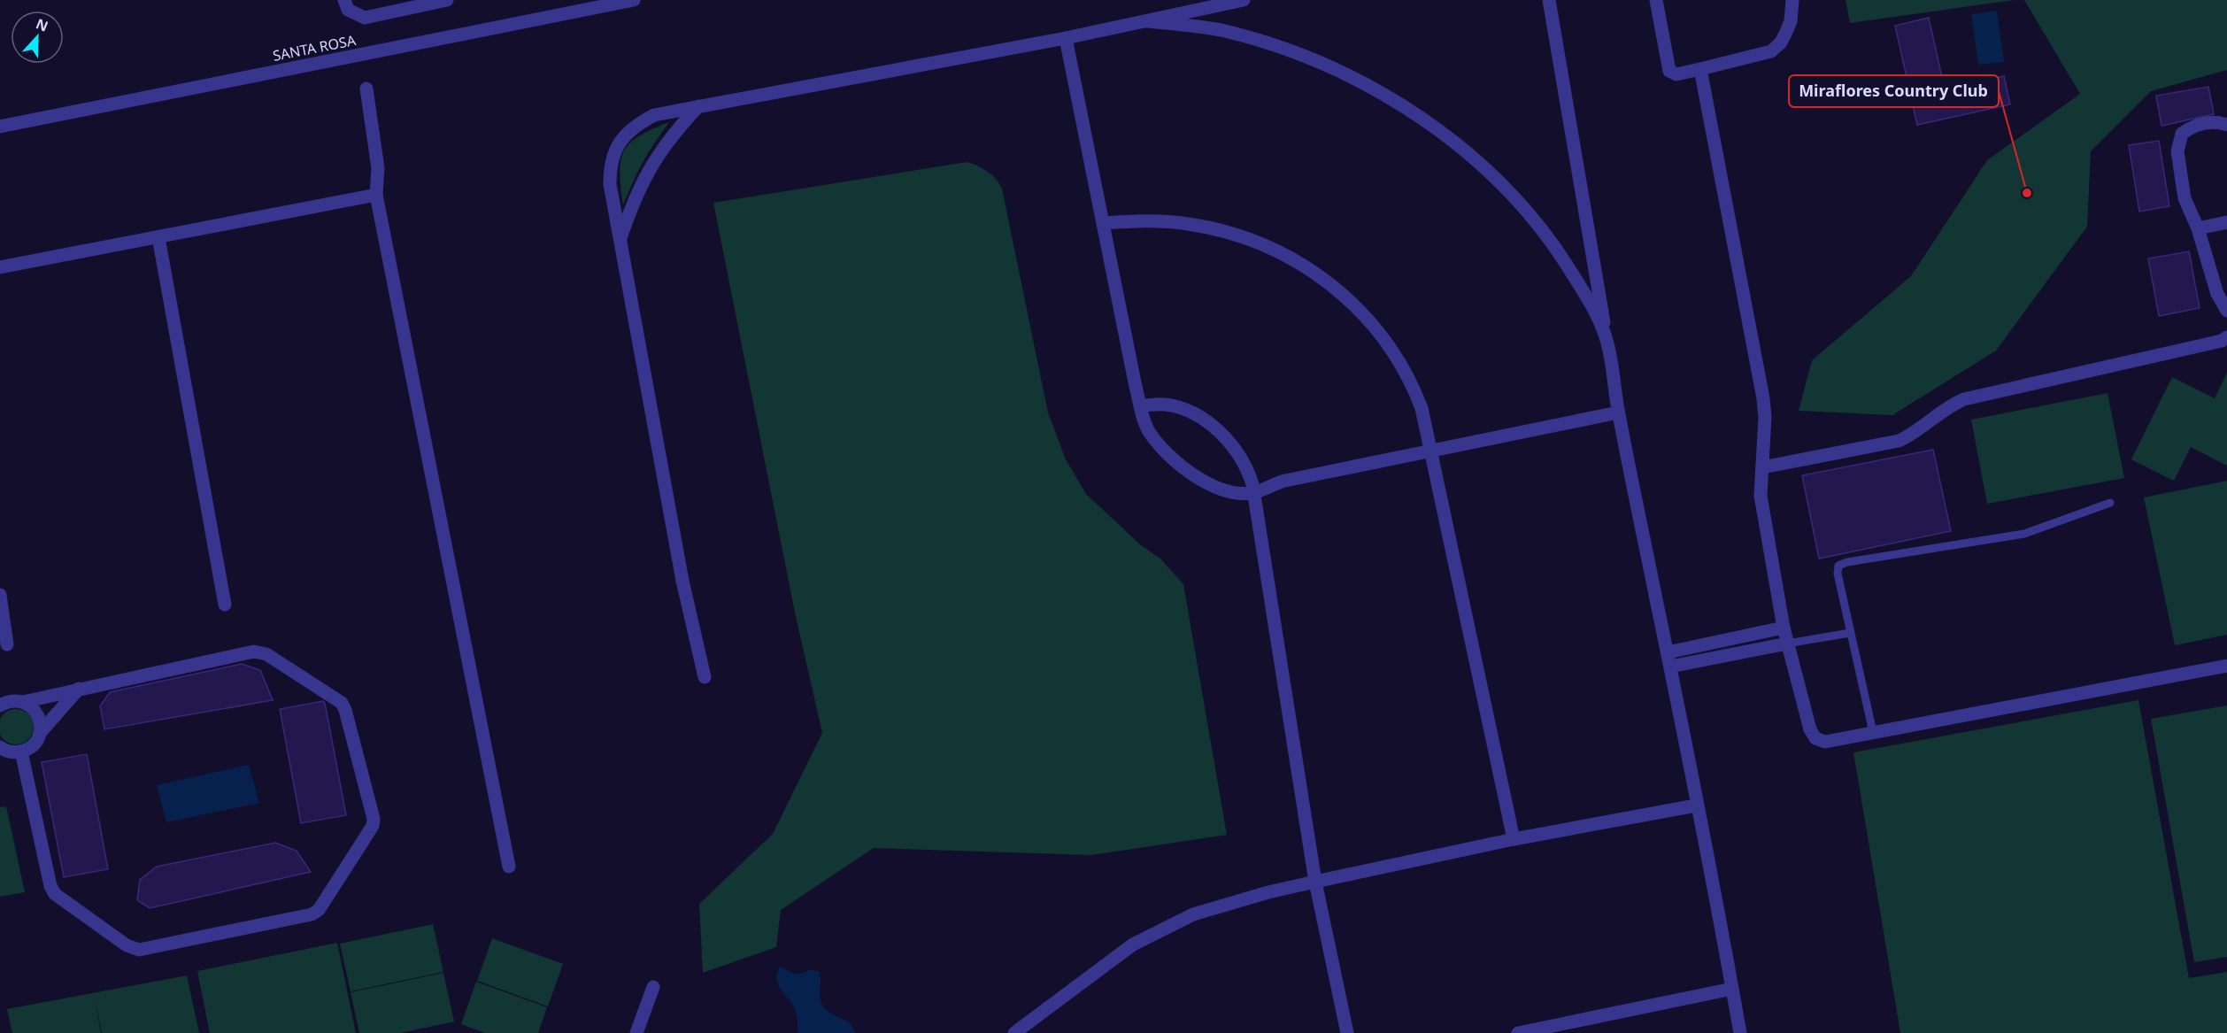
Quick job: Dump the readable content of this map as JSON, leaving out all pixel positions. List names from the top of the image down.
{
  "streets": {
    "street": ["SANTA ROSA"]
  },
  "places": ["Miraflores Country Club"],
  "north": "top"
}
